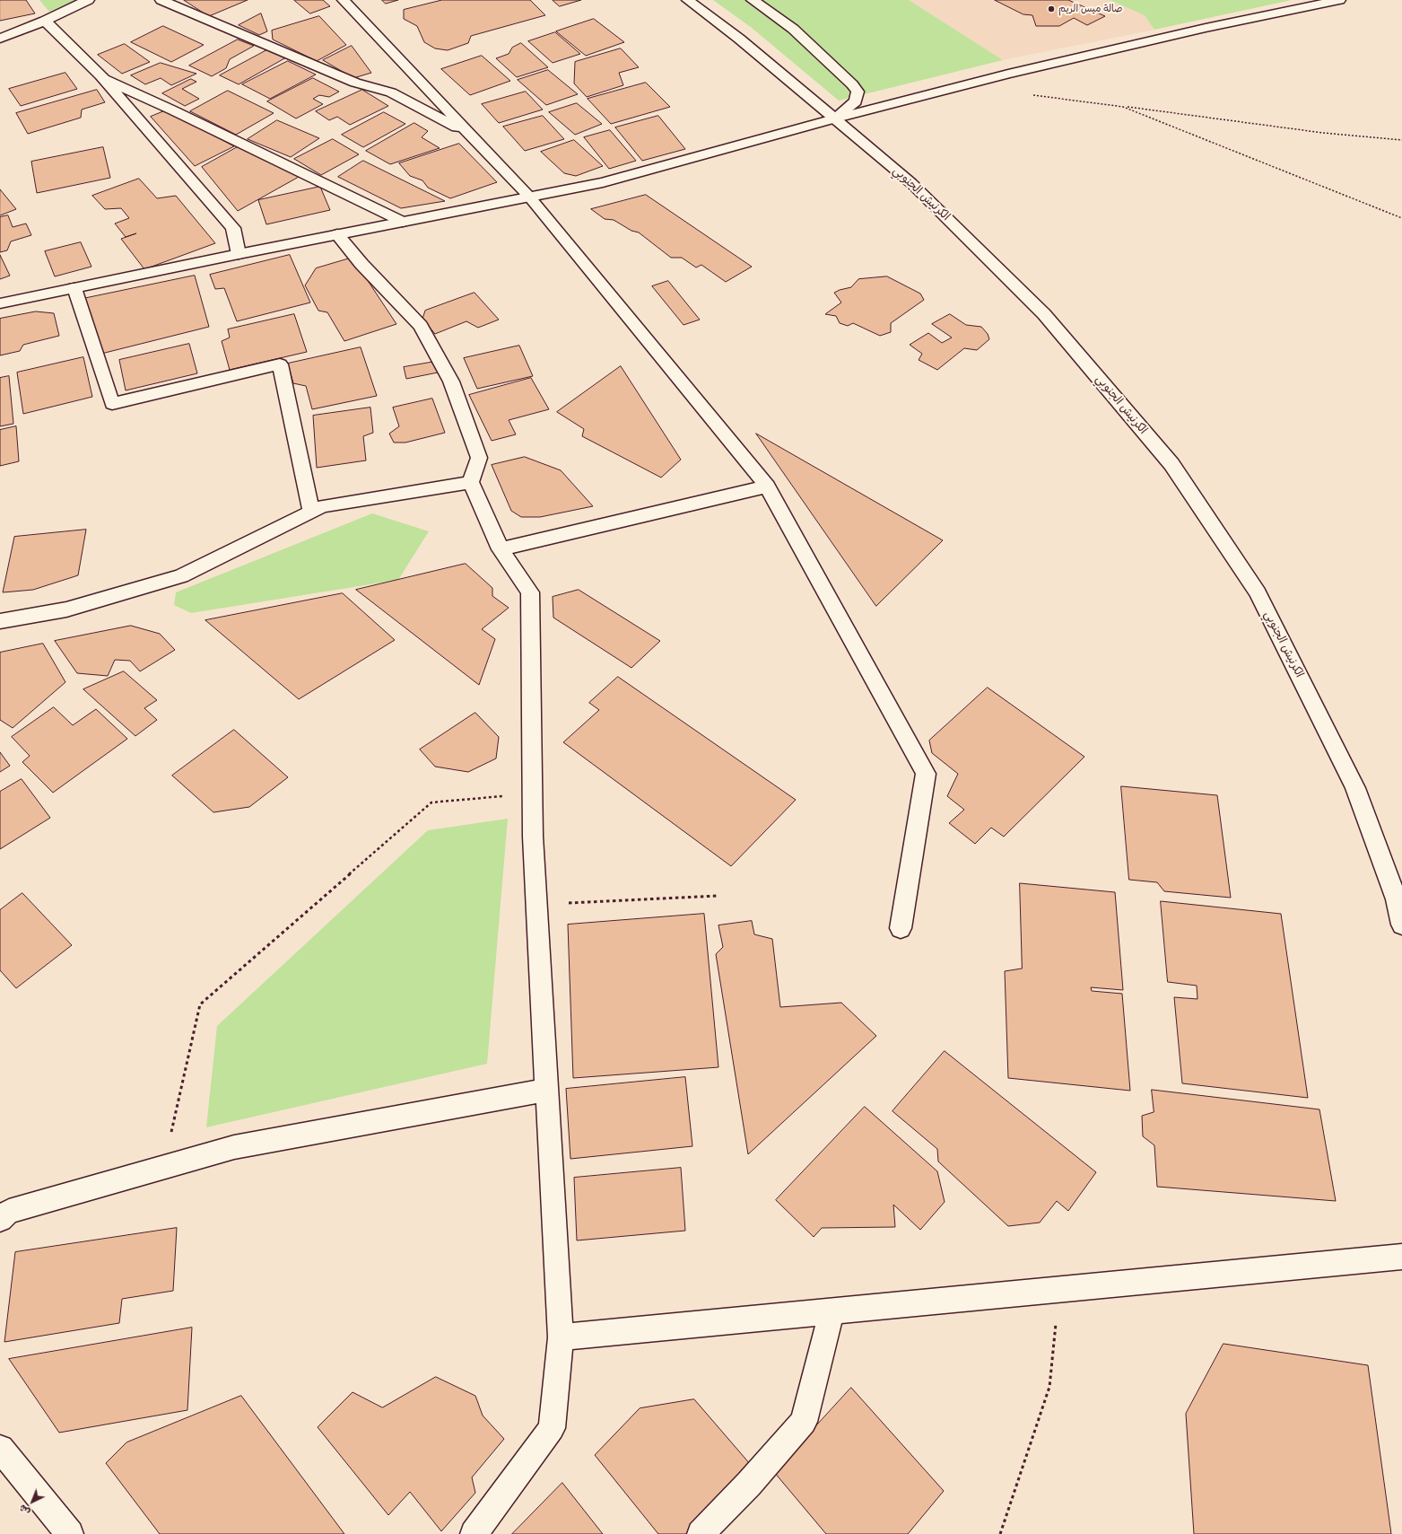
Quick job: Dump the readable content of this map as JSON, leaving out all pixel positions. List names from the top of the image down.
{
  "streets": {
    "street": ["الكرنيش الجنوبي"]
  },
  "places": ["صالة ميس الريم"],
  "north": "bottom left"
}
